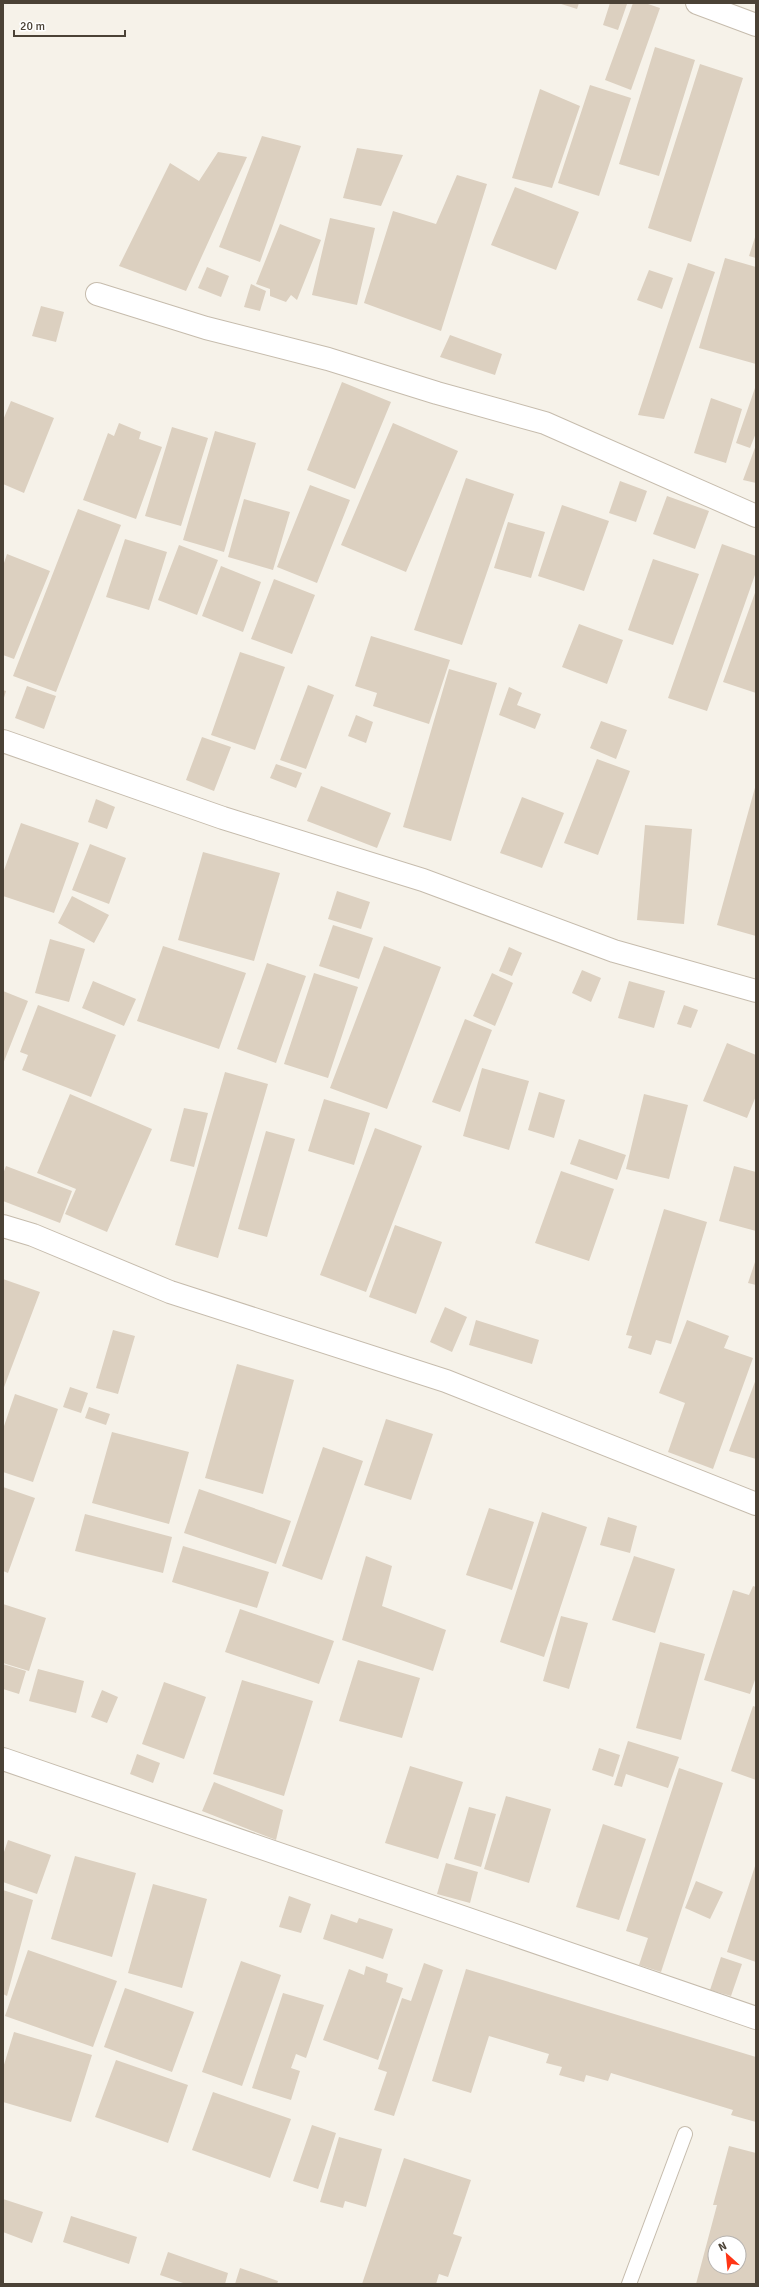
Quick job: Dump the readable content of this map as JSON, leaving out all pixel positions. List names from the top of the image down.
{
  "scale_bar": "20 m",
  "north": "top left"
}
